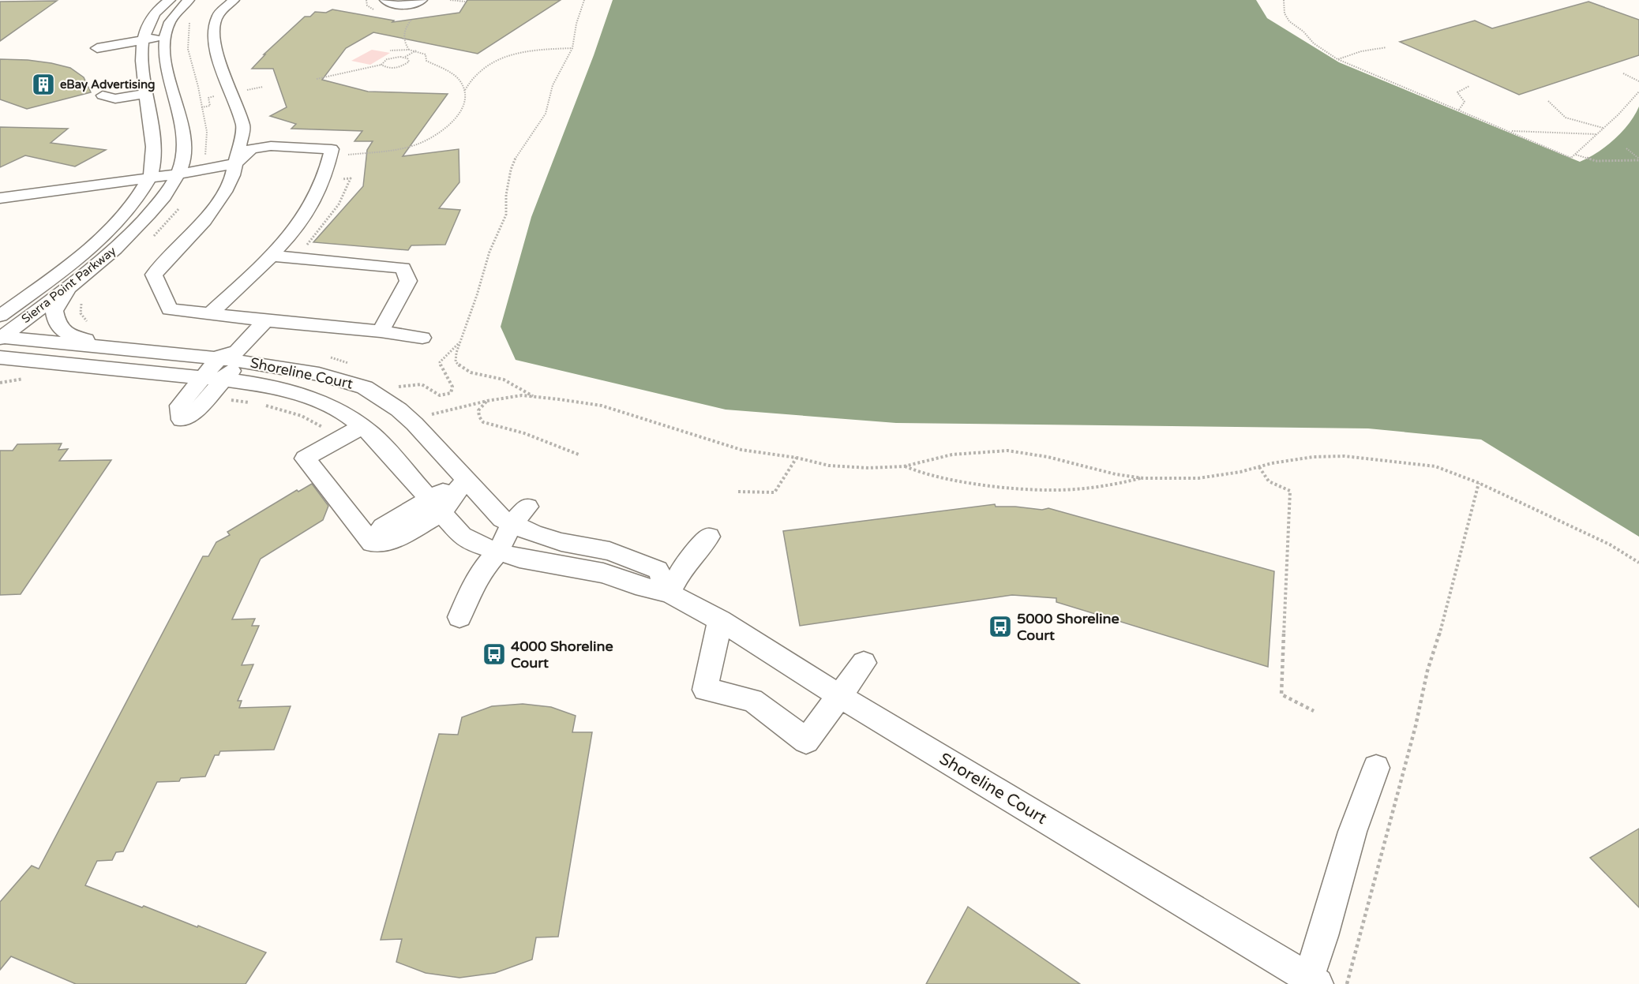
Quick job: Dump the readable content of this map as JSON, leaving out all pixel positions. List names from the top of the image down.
{
  "streets": {
    "street": ["Sierra Point Parkway", "Shoreline Court"]
  },
  "places": {
    "building": ["eBay Advertising"],
    "bus stop": ["5000 Shoreline Court", "4000 Shoreline Court"]
  }
}
